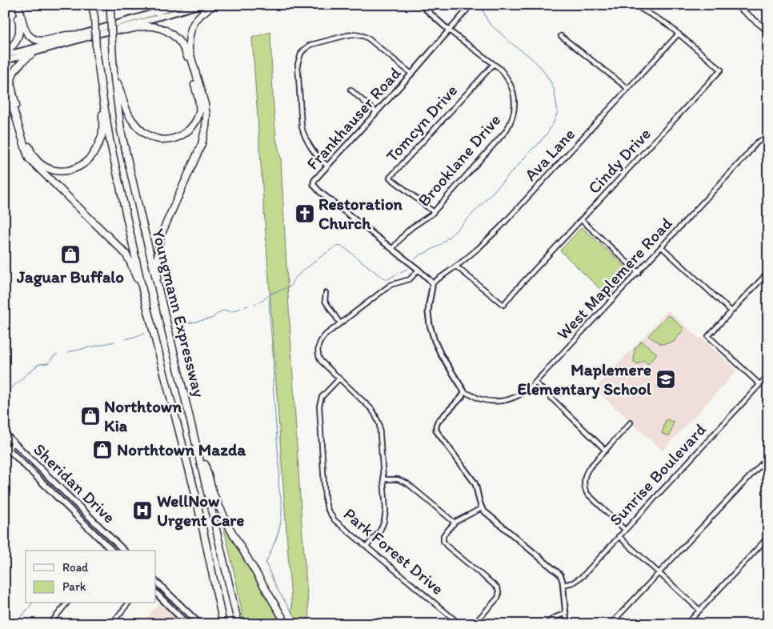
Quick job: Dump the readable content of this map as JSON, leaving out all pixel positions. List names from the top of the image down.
{
  "streets": {
    "highway": ["Youngmann Expressway"],
    "main road": ["Sheridan Drive"],
    "street": [
      "Frankhauser Road",
      "Tomcyn Drive",
      "Ava Lane",
      "Brooklane Drive",
      "Cindy Drive",
      "West Maplemere Road",
      "Sunrise Boulevard",
      "Park Forest Drive"
    ]
  },
  "crossings": [
    ["Frankhauser Road", "Ava Lane"],
    ["Frankhauser Road", "Brooklane Drive"],
    ["Tomcyn Drive", "Brooklane Drive"],
    ["Ava Lane", "Cindy Drive"]
  ],
  "places": {
    "church": ["Restoration Church"],
    "shop": ["Jaguar Buffalo", "Northtown Kia", "Northtown Mazda"],
    "school or university": ["Maplemere Elementary School"],
    "hospital": ["WellNow Urgent Care"]
  },
  "legend": ["Road", "Park"]
}
